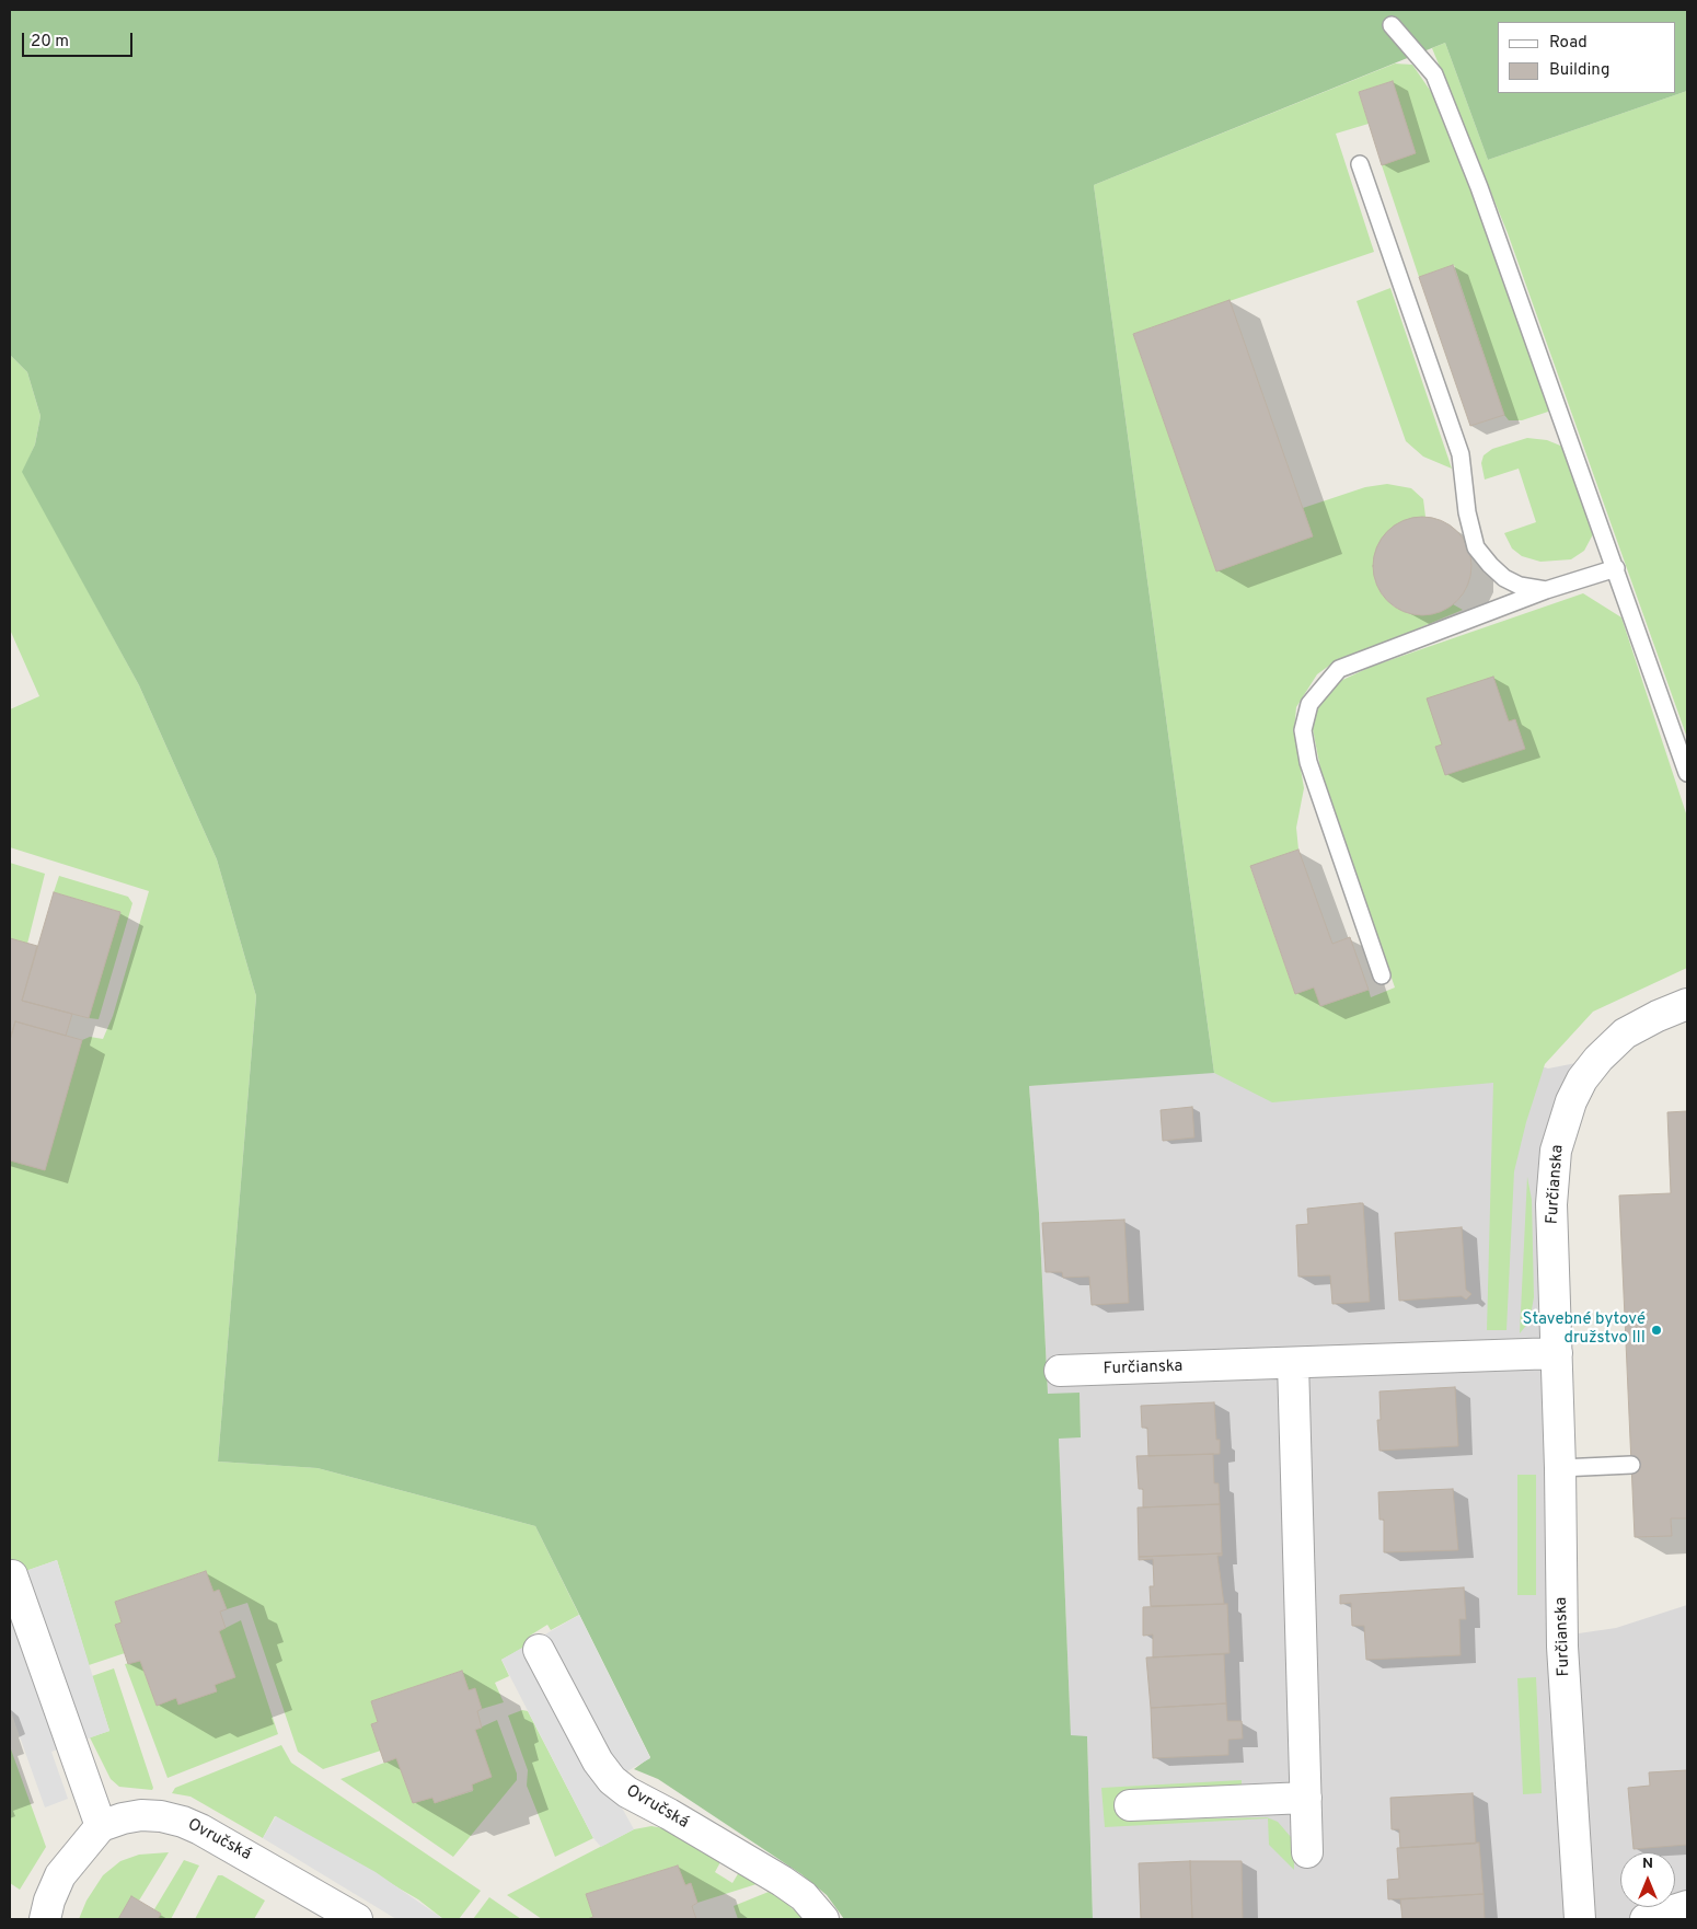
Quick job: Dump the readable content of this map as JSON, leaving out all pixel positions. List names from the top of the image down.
{
  "streets": {
    "street": ["Furčianska", "Ovručská"]
  },
  "places": ["Stavebné bytové družstvo III"],
  "legend": ["Road", "Building"],
  "scale_bar": "20 m",
  "north": "top"
}
